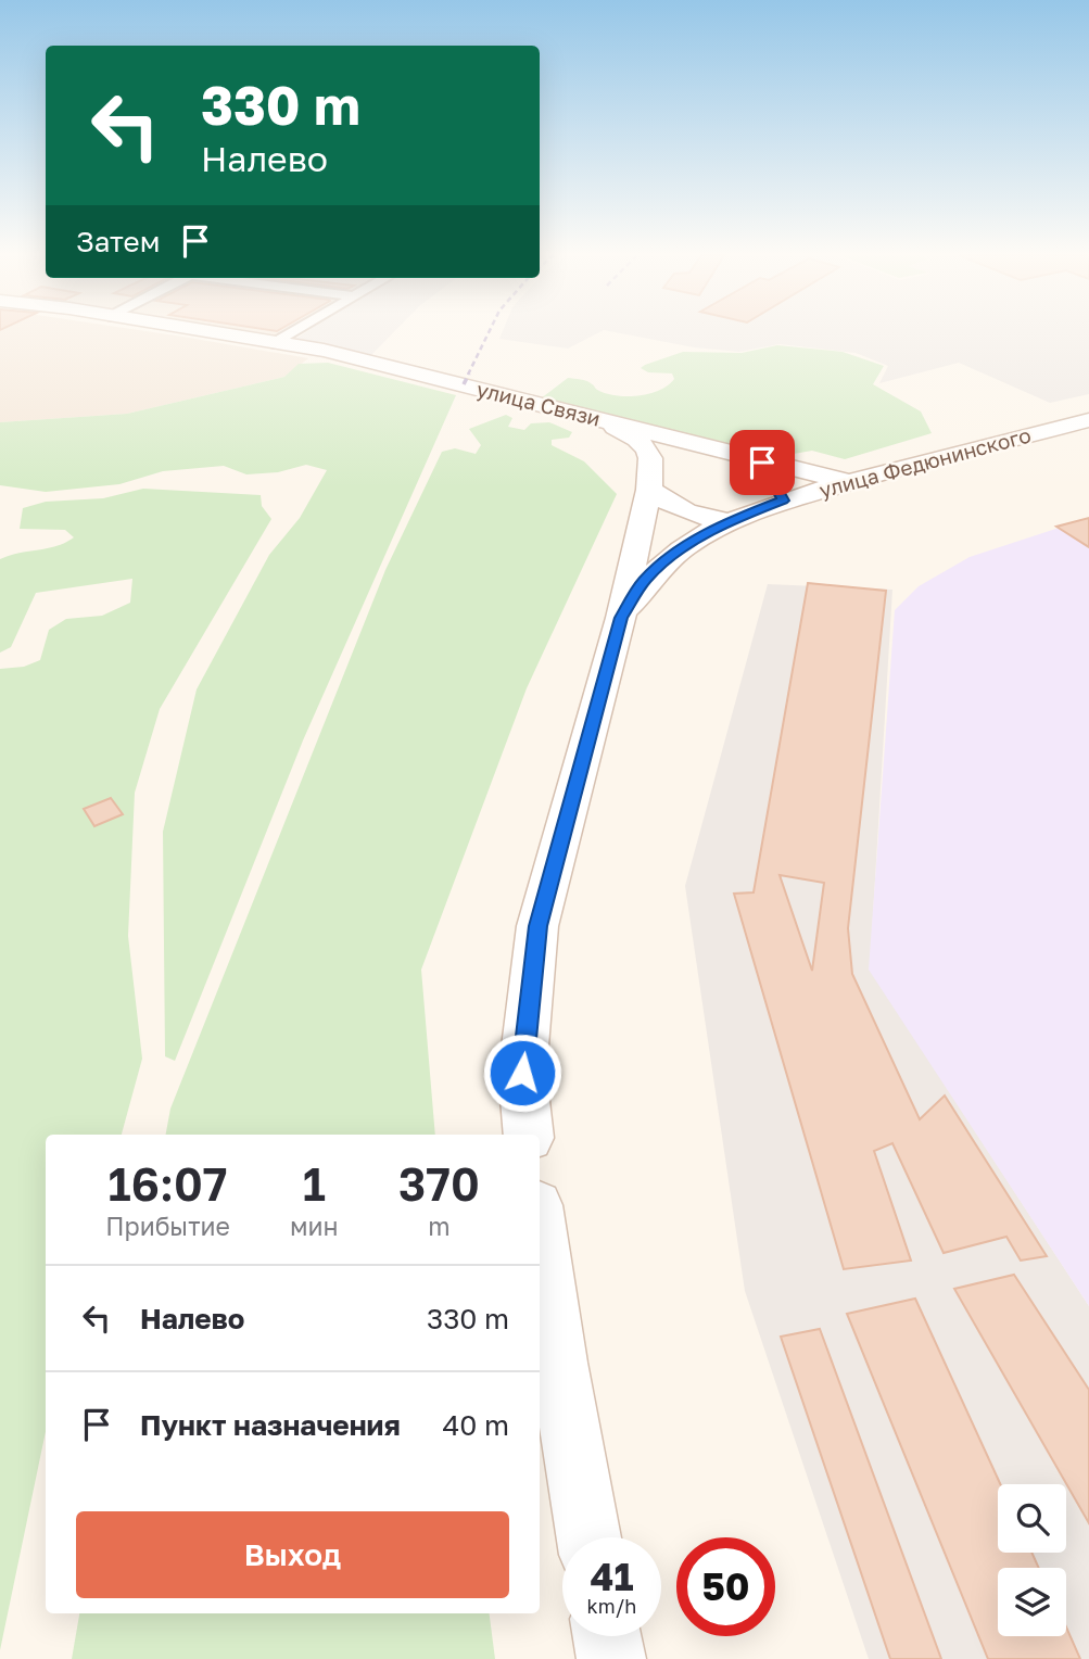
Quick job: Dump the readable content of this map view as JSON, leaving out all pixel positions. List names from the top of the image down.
{
  "streets": {
    "main road": ["улица Связи", "улица Федюнинского"]
  },
  "crossings": [
    ["улица Связи", "улица Федюнинского"]
  ],
  "page": {
    "turn": ["330 m", "Налево"],
    "then": "Затем",
    "eta": [
      "16:07",
      "Прибытие",
      "1",
      "мин",
      "370",
      "m"
    ],
    "list": [
      {
        "name": "Налево",
        "value": "330 m"
      },
      {
        "name": "Пункт назначения",
        "value": "40 m"
      }
    ],
    "buttons": "Выход",
    "speed": "41 km/h",
    "limit": "50"
  }
}
